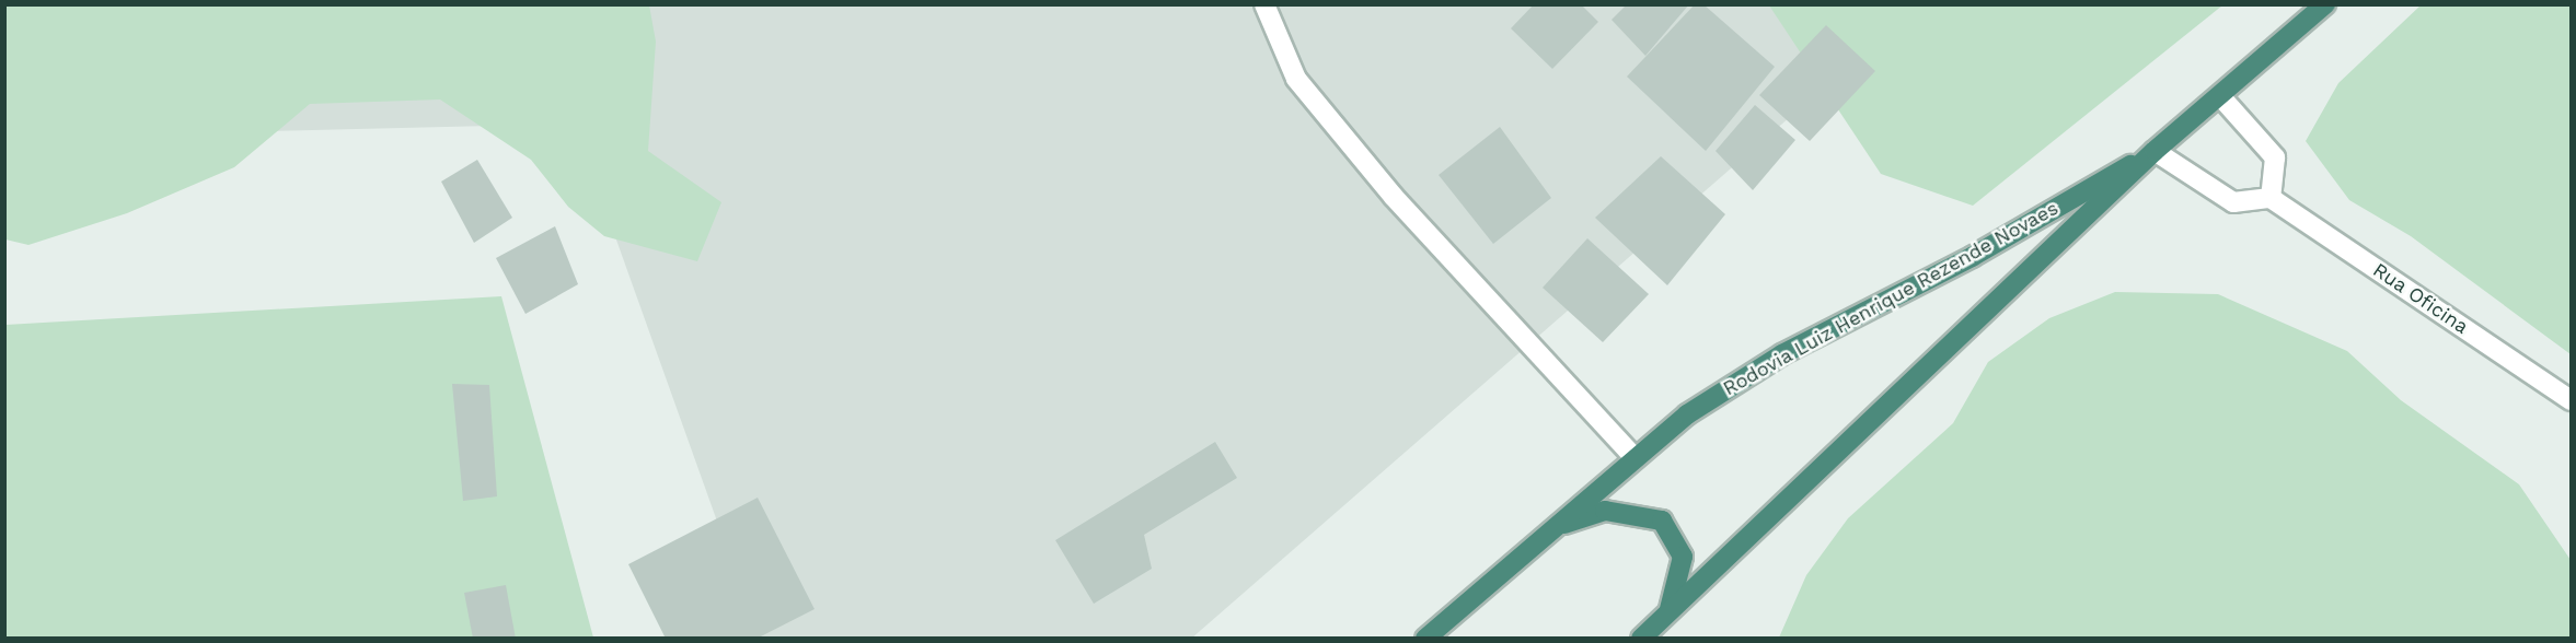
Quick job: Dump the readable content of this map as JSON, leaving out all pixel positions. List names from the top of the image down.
{
  "streets": {
    "highway": ["Rodovia Luiz Henrique Rezende Novaes"],
    "street": ["Rua Oficina"]
  }
}
